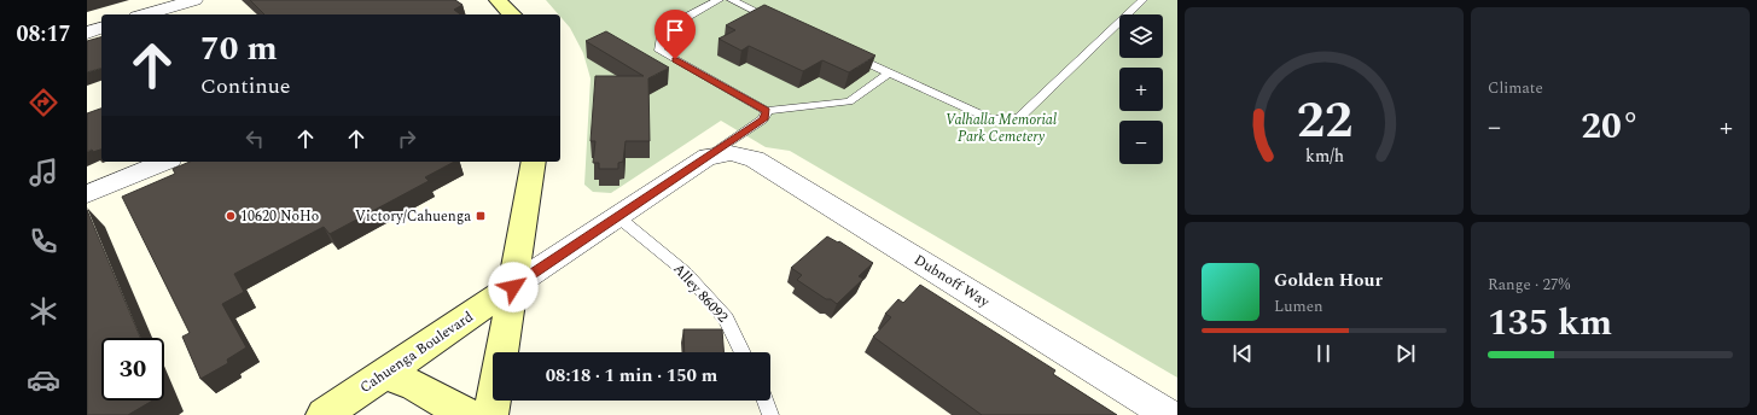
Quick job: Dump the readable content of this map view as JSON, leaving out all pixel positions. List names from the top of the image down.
{
  "streets": {
    "main road": ["Cahuenga Boulevard"],
    "street": ["Dubnoff Way"],
    "lane": ["Alley 86092"]
  },
  "crossings": [
    ["Dubnoff Way", "Cahuenga Boulevard"],
    ["Alley 86092", "Cahuenga Boulevard"]
  ],
  "parks": ["Valhalla Memorial Park Cemetery"],
  "places": {
    "other": ["10620 NoHo"],
    "transit": ["Victory/Cahuenga"]
  },
  "page": {
    "tabs": "08:17",
    "tile": [
      "Climate",
      ["Range · 27%", "135 km"]
    ],
    "map_buttons": ["+", "−"],
    "turn": ["70 m", "Continue"],
    "heat": ["−", "20°", "+"],
    "song": ["Golden Hour", "Lumen"],
    "limit": "30",
    "trip": "08:18 · 1 min · 150 m",
    "gauge": ["22", "km/h"]
  }
}
